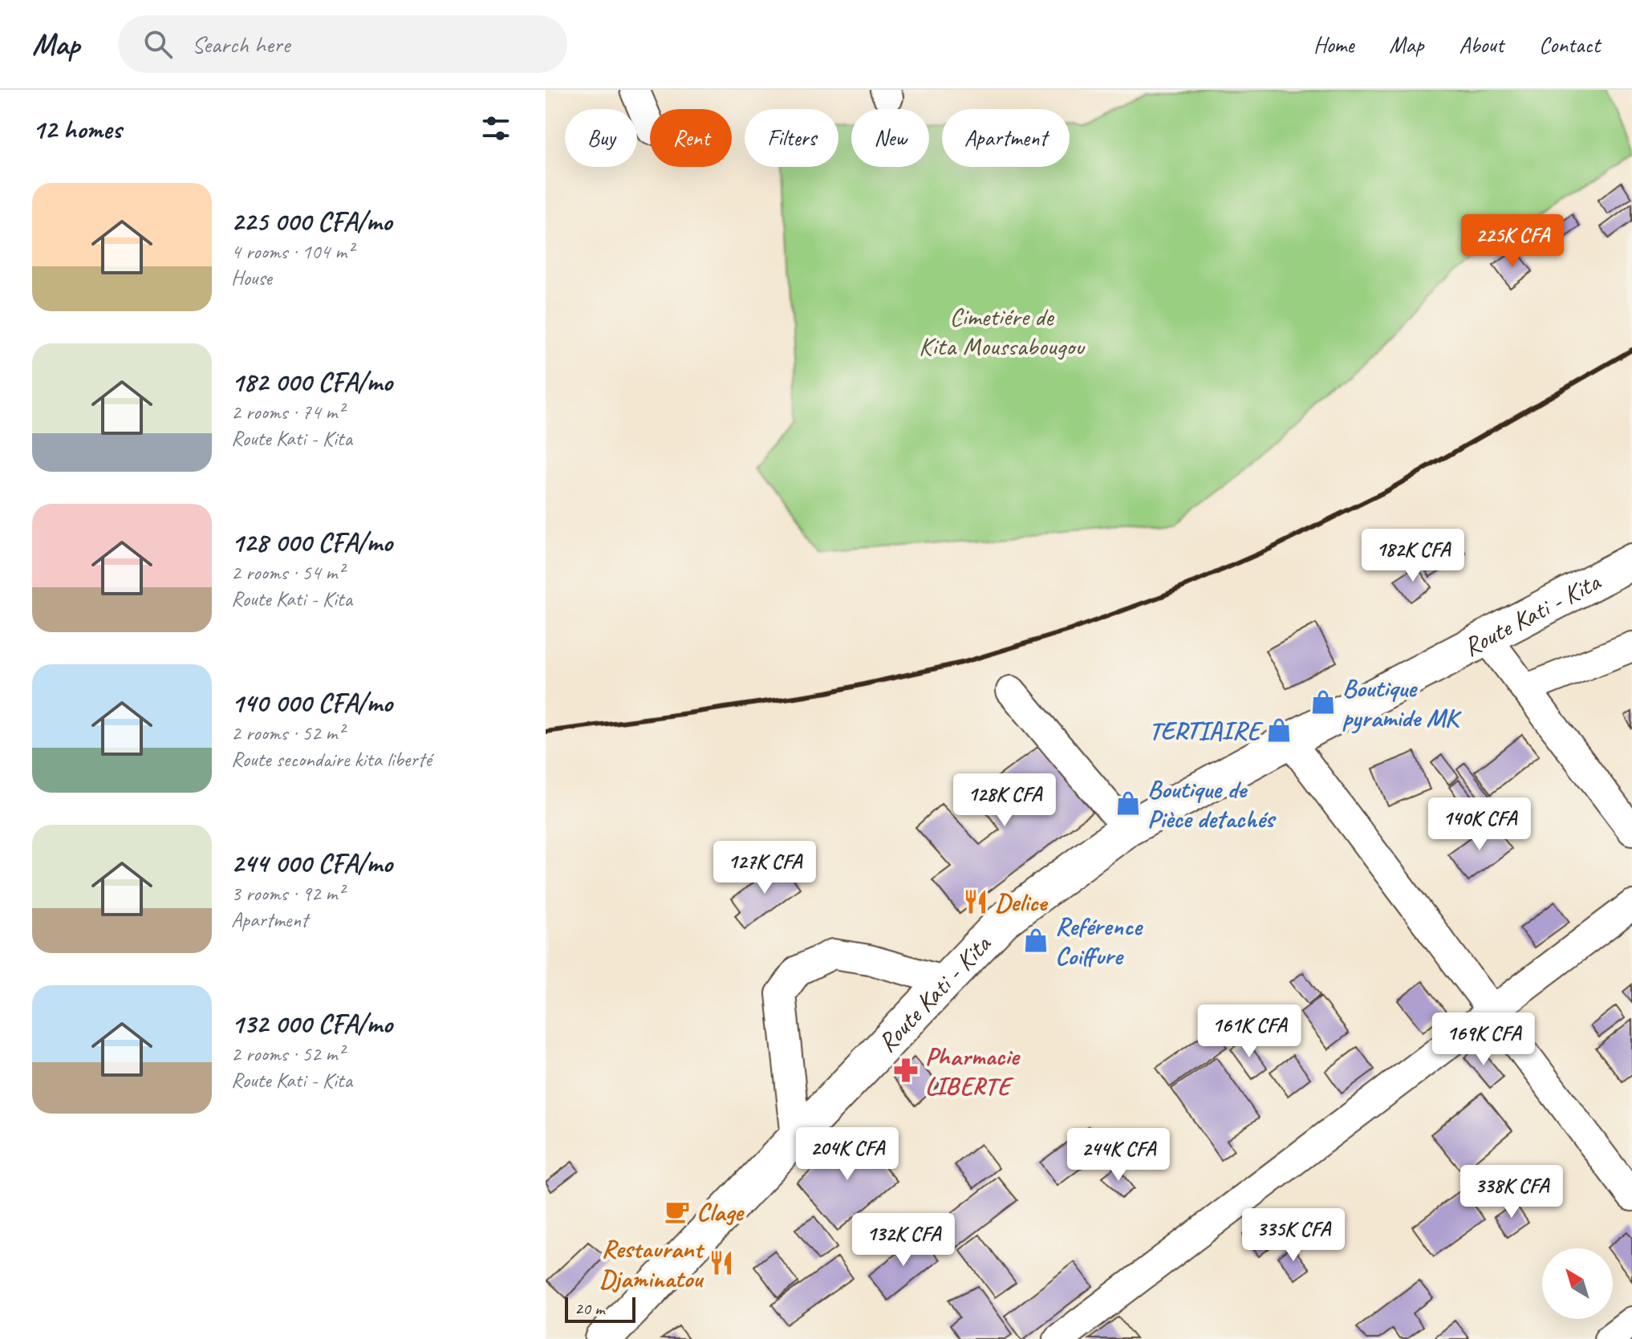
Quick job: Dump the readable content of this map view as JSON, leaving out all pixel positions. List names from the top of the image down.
{
  "streets": {
    "main road": ["Route Kati - Kita"]
  },
  "parks": ["Cimetiére de Kita Moussabougou"],
  "places": {
    "shop": [
      "Boutique pyramide MK",
      "TERTIAIRE",
      "Boutique de Pièce detachés",
      "Reférence Coiffure"
    ],
    "restaurant": ["Delice", "Restaurant Djaminatou"],
    "pharmacy": ["Pharmacie LIBERTE"],
    "cafe": ["Clage"]
  },
  "scale_bar": "20 m",
  "north": "top left",
  "page": {
    "header": "Map",
    "search": "Search here",
    "nav": [
      "Home",
      "Map",
      "About",
      "Contact"
    ],
    "heading": "12 homes",
    "chip": [
      "Buy",
      "Rent",
      "Filters",
      "New",
      "Apartment"
    ],
    "list": [
      {
        "name": "225 000 CFA/mo",
        "note": "4 rooms · 104 m² · House"
      },
      {
        "name": "182 000 CFA/mo",
        "note": "2 rooms · 74 m² · Route Kati - Kita"
      },
      {
        "name": "128 000 CFA/mo",
        "note": "2 rooms · 54 m² · Route Kati - Kita"
      },
      {
        "name": "140 000 CFA/mo",
        "note": "2 rooms · 52 m² · Route secondaire kita liberté"
      },
      {
        "name": "244 000 CFA/mo",
        "note": "3 rooms · 92 m² · Apartment"
      },
      {
        "name": "132 000 CFA/mo",
        "note": "2 rooms · 52 m² · Route Kati - Kita"
      }
    ],
    "price": [
      "225K CFA",
      "182K CFA",
      "128K CFA",
      "140K CFA",
      "127K CFA",
      "161K CFA",
      "169K CFA",
      "204K CFA",
      "244K CFA",
      "338K CFA",
      "335K CFA",
      "132K CFA"
    ],
    "scale": "20 m"
  }
}
